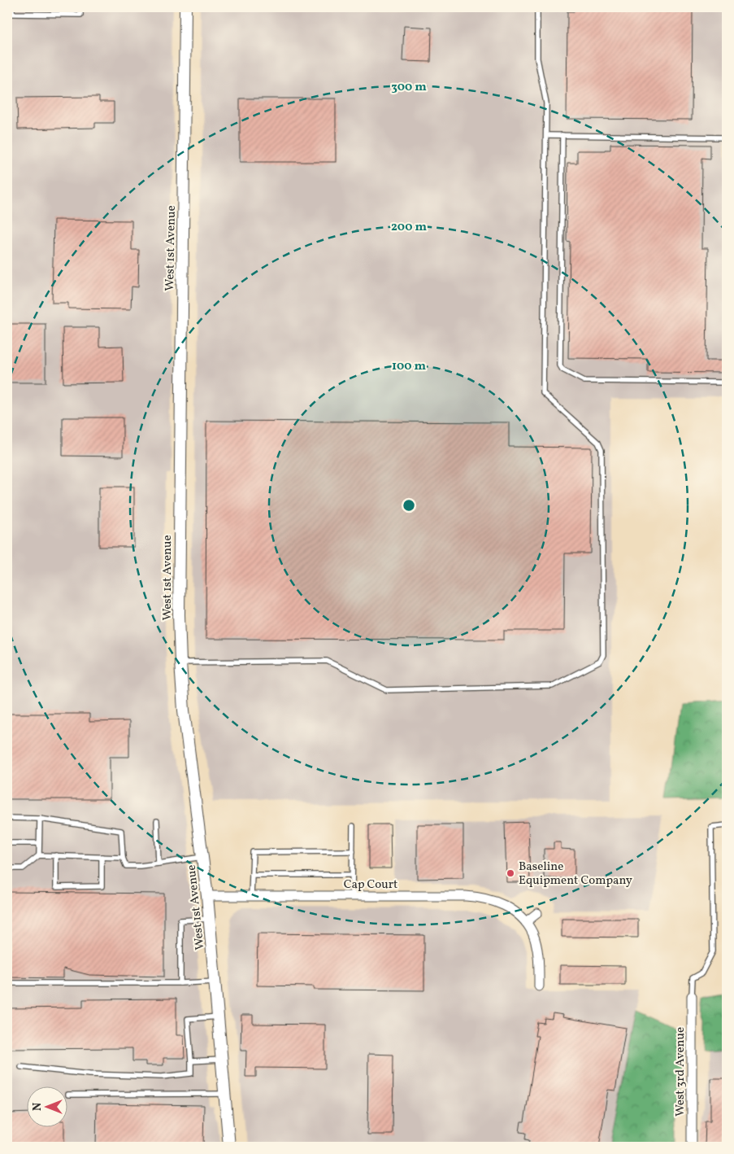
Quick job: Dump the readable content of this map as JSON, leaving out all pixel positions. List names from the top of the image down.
{
  "streets": {
    "street": ["West 1st Avenue", "Cap Court", "West 3rd Avenue"]
  },
  "crossings": [
    ["West 1st Avenue", "Cap Court"]
  ],
  "places": ["Baseline Equipment Company"],
  "north": "left",
  "rings": ["300 m", "200 m", "100 m"]
}
